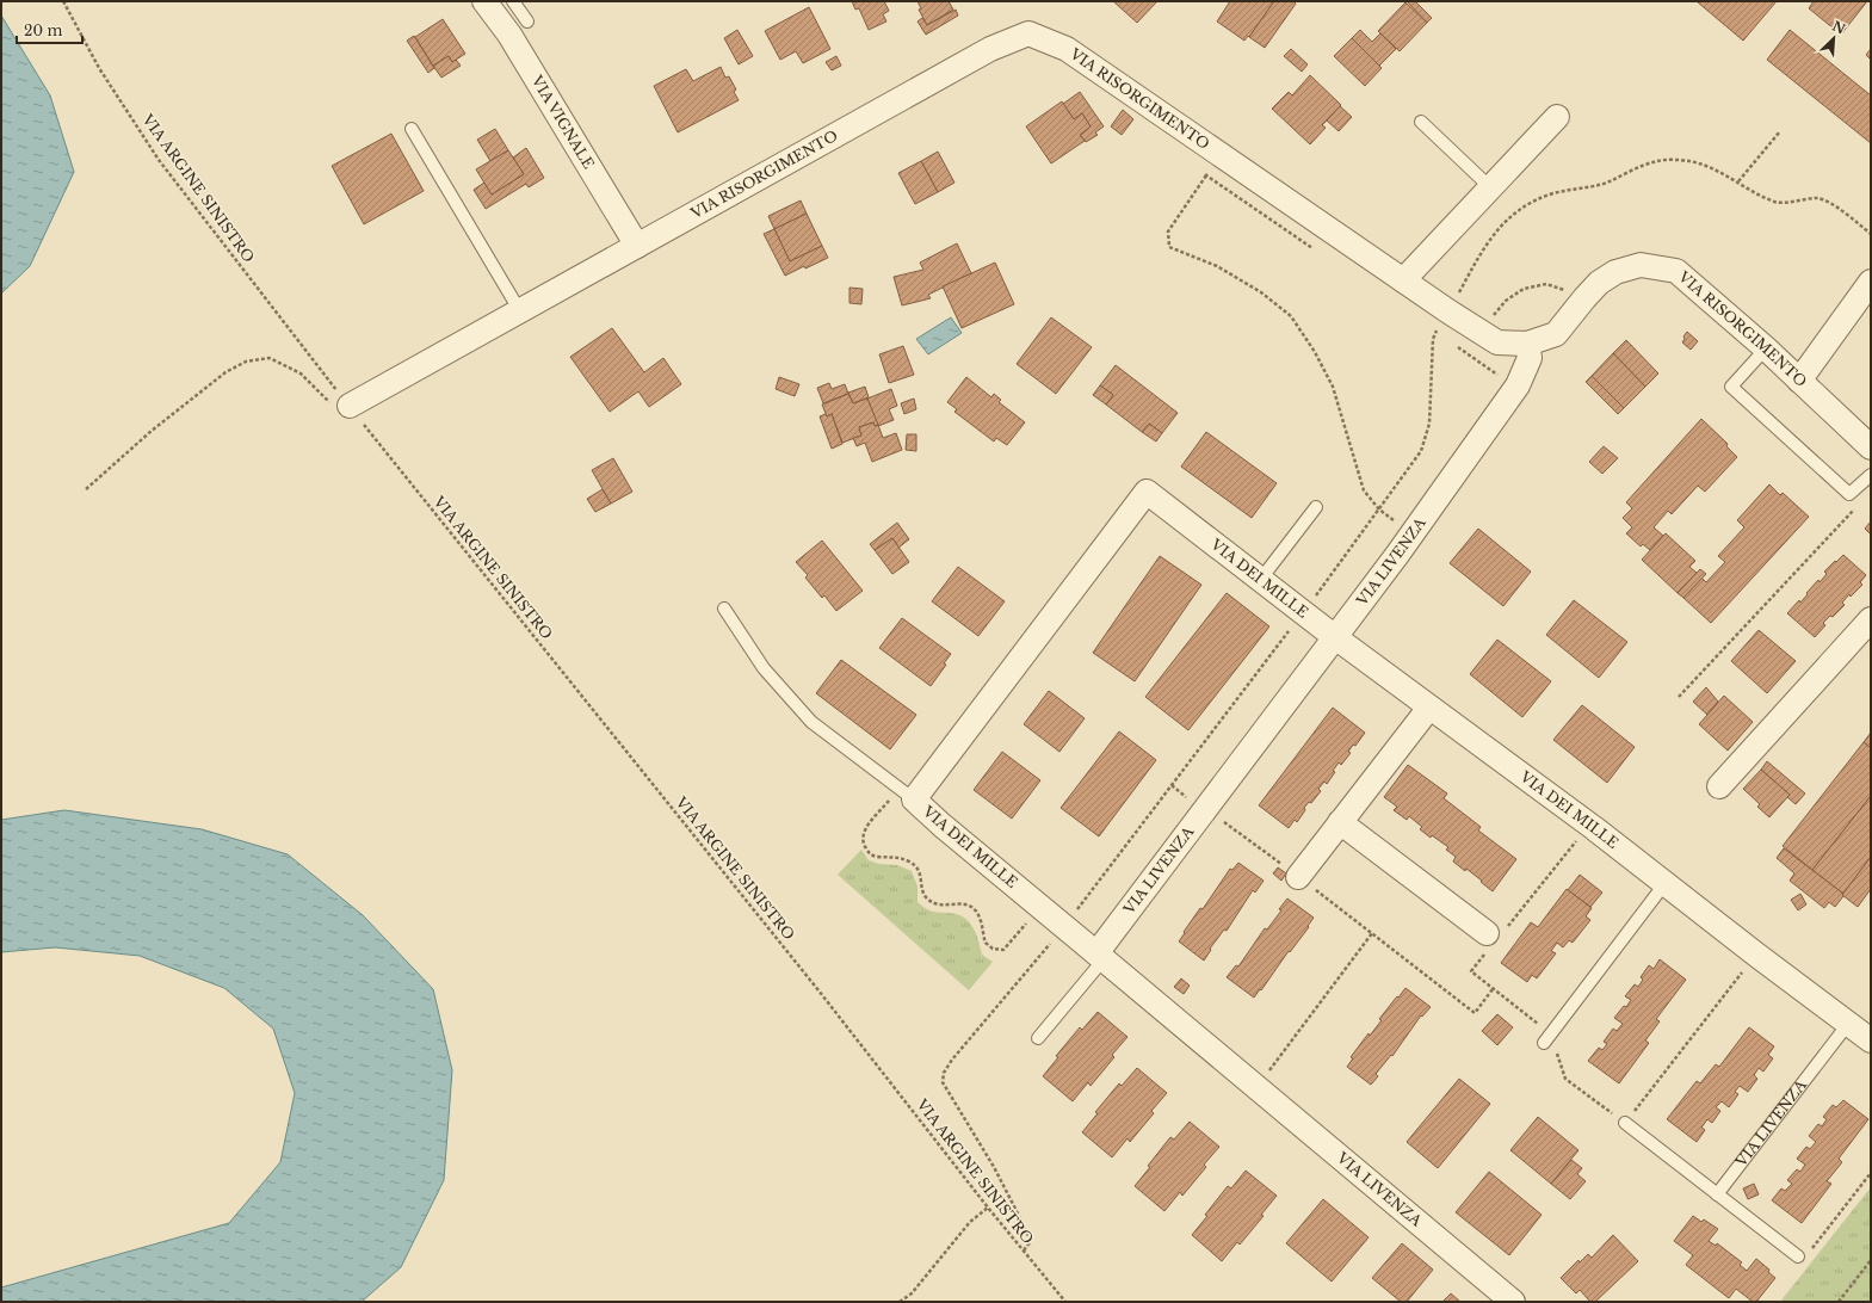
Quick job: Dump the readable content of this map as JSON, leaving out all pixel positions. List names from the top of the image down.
{
  "streets": {
    "street": [
      "VIA RISORGIMENTO",
      "VIA VIGNALE",
      "VIA LIVENZA",
      "VIA DEI MILLE"
    ],
    "path": ["VIA ARGINE SINISTRO"]
  },
  "crossings": [
    ["VIA RISORGIMENTO", "VIA VIGNALE"],
    ["VIA RISORGIMENTO", "VIA LIVENZA"],
    ["VIA LIVENZA", "VIA DEI MILLE"]
  ],
  "scale_bar": "20 m",
  "north": "top right"
}
